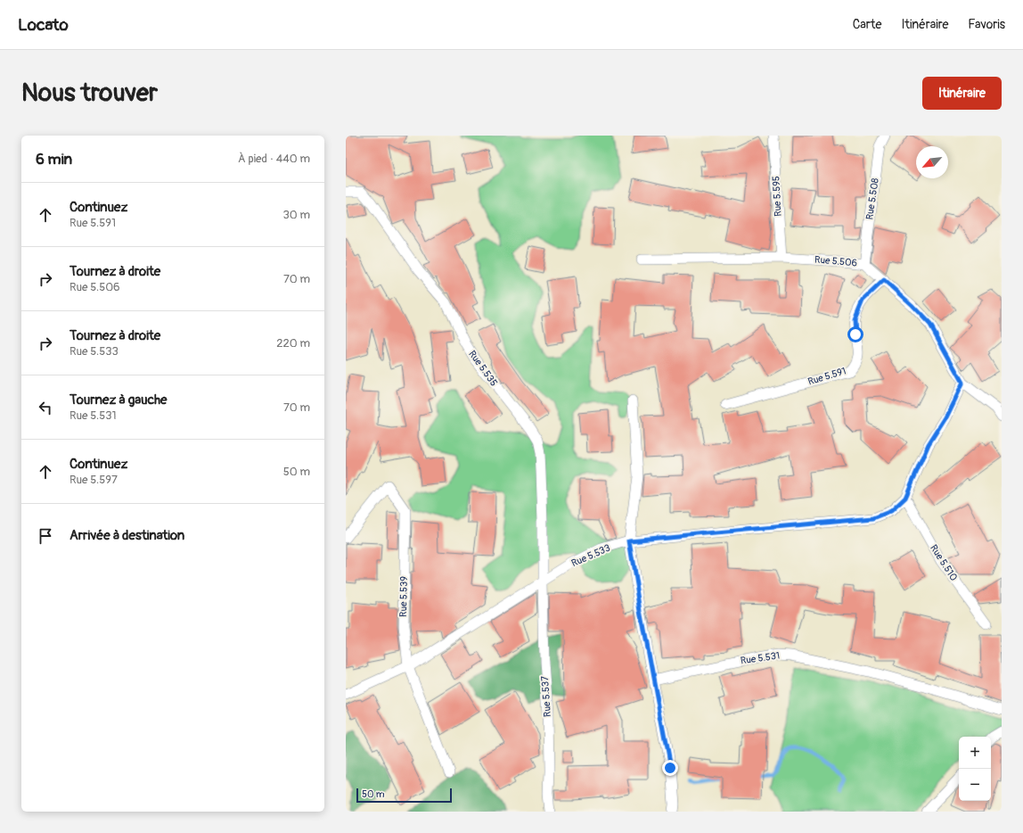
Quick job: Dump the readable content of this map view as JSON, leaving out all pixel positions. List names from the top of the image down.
{
  "streets": {
    "street": [
      "Rue 5.595",
      "Rue 5.508",
      "Rue 5.506",
      "Rue 5.535",
      "Rue 5.591",
      "Rue 5.533",
      "Rue 5.510",
      "Rue 5.539",
      "Rue 5.531",
      "Rue 5.537"
    ]
  },
  "crossings": [
    ["Rue 5.595", "Rue 5.506"],
    ["Rue 5.508", "Rue 5.506"],
    ["Rue 5.506", "Rue 5.591"],
    ["Rue 5.506", "Rue 5.533"],
    ["Rue 5.535", "Rue 5.533"],
    ["Rue 5.535", "Rue 5.537"],
    ["Rue 5.533", "Rue 5.510"],
    ["Rue 5.533", "Rue 5.539"],
    ["Rue 5.533", "Rue 5.537"]
  ],
  "scale_bar": "50 m",
  "north": "bottom left",
  "page": {
    "header": "Locato",
    "nav": ["Carte", "Itinéraire", "Favoris"],
    "buttons": "Itinéraire",
    "title": "Nous trouver",
    "heading": ["6 min", "À pied · 440 m"],
    "list": [
      ["Continuez", "Rue 5.591", "30 m"],
      ["Tournez à droite", "Rue 5.506", "70 m"],
      ["Tournez à droite", "Rue 5.533", "220 m"],
      ["Tournez à gauche", "Rue 5.531", "70 m"],
      ["Continuez", "Rue 5.597", "50 m"],
      "Arrivée à destination"
    ],
    "map_buttons": ["+", "−"],
    "scale": "50 m"
  }
}
